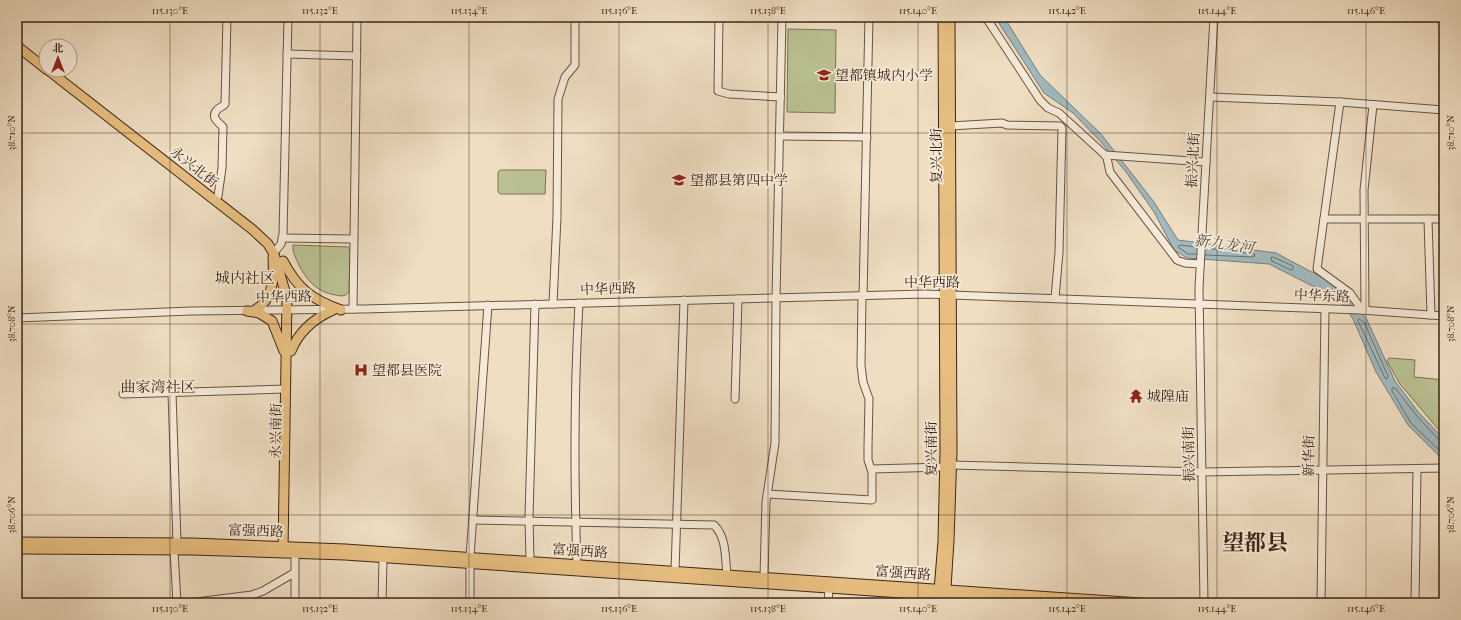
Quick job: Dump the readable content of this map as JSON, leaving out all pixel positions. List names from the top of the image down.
{
  "streets": {
    "main road": [
      "复兴北街",
      "永兴北街",
      "永兴南街",
      "复兴南街",
      "富强西路"
    ],
    "street": [
      "振兴北街",
      "中华西路",
      "中华东路",
      "振兴南街",
      "新华街"
    ]
  },
  "crossings": [
    ["复兴北街", "中华西路"],
    ["复兴北街", "复兴南街"],
    ["振兴北街", "中华西路"],
    ["振兴北街", "中华东路"],
    ["振兴北街", "振兴南街"],
    ["永兴北街", "中华西路"],
    ["永兴北街", "永兴南街"],
    ["中华西路", "中华东路"],
    ["中华西路", "永兴南街"],
    ["中华西路", "复兴南街"],
    ["中华西路", "振兴南街"],
    ["中华东路", "振兴南街"],
    ["中华东路", "新华街"],
    ["永兴南街", "富强西路"],
    ["复兴南街", "富强西路"]
  ],
  "districts": ["城内社区", "曲家湾社区", "望都县"],
  "water": ["新九龙河"],
  "places": {
    "school or university": ["望都镇城内小学", "望都县第四中学"],
    "hospital": ["望都县医院"],
    "temple": ["城隍庙"]
  },
  "north": "top",
  "coordinates": [
    "115.130°E",
    "115.132°E",
    "115.134°E",
    "115.136°E",
    "115.138°E",
    "115.140°E",
    "115.142°E",
    "115.144°E",
    "115.146°E",
    "38.710°N",
    "38.708°N",
    "38.706°N"
  ]
}
